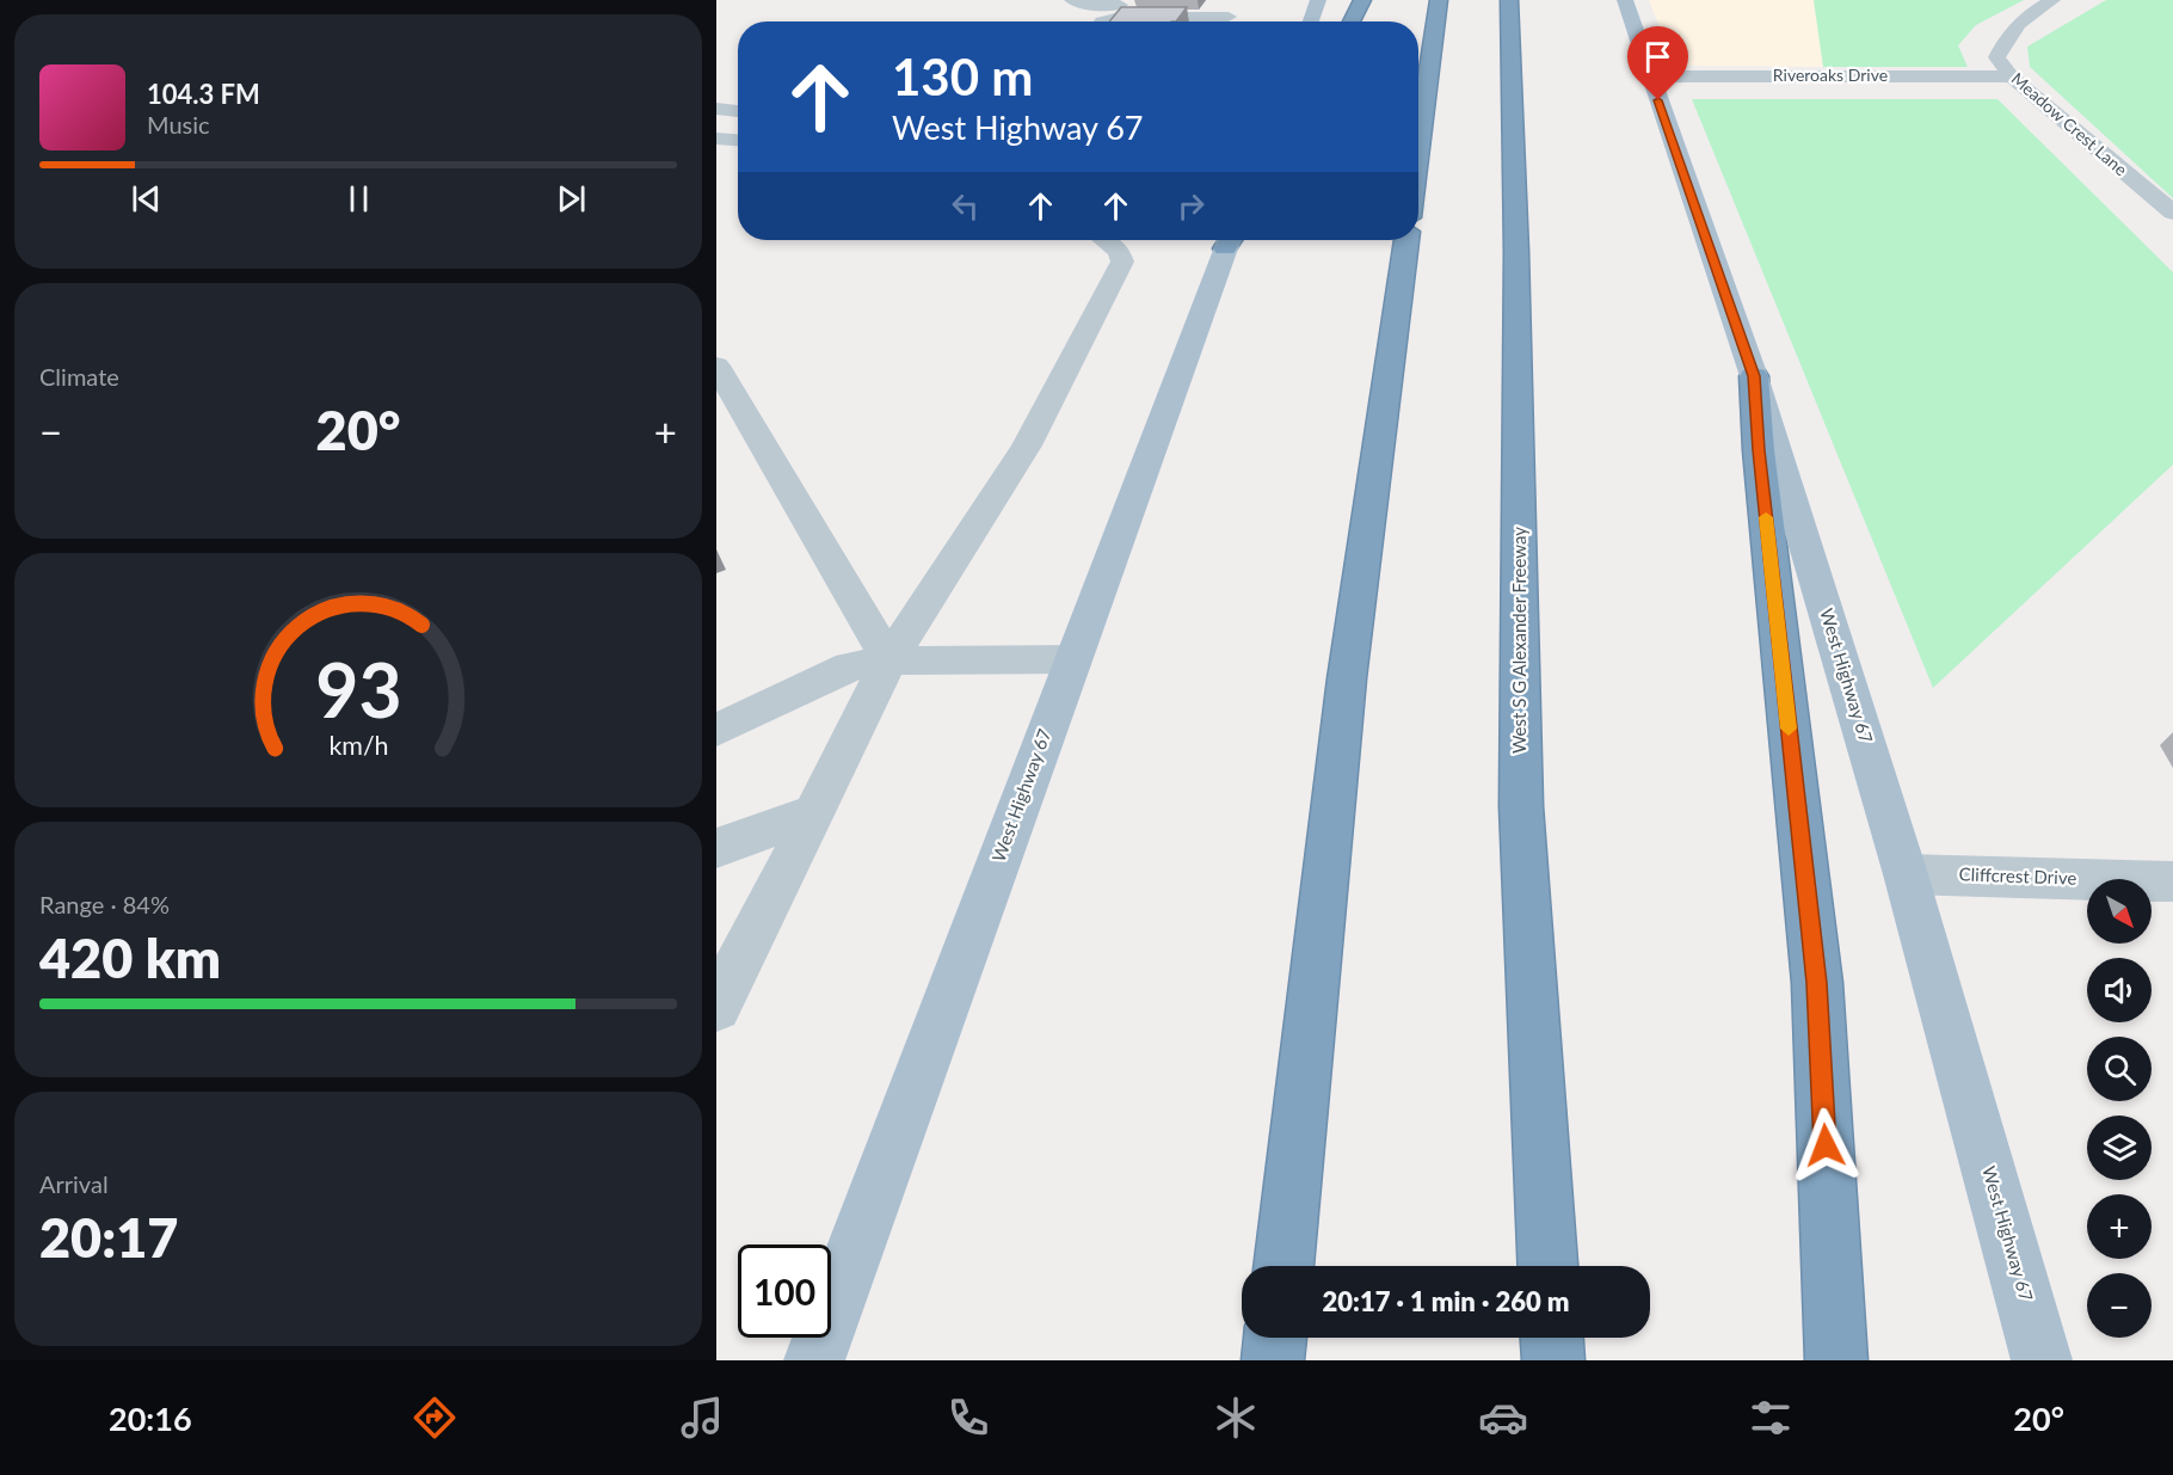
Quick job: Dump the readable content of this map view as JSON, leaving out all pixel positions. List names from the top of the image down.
{
  "streets": {
    "highway": ["West S G Alexander Freeway"],
    "main road": ["West Highway 67"],
    "street": ["Riveroaks Drive", "Meadow Crest Lane", "Cliffcrest Drive"]
  },
  "crossings": [
    ["Riveroaks Drive", "Meadow Crest Lane"],
    ["Riveroaks Drive", "West Highway 67"],
    ["West Highway 67", "Cliffcrest Drive"]
  ],
  "north": "bottom right",
  "page": {
    "turn": ["130 m", "West Highway 67"],
    "song": ["104.3 FM", "Music"],
    "tile": [
      "Climate",
      ["Range · 84%", "420 km"],
      ["Arrival", "20:17"]
    ],
    "heat": ["−", "20°", "+"],
    "map_buttons": ["+", "−"],
    "limit": "100",
    "trip": "20:17 · 1 min · 260 m",
    "tabs": ["20:16", "20°"],
    "gauge": ["93", "km/h"]
  }
}
